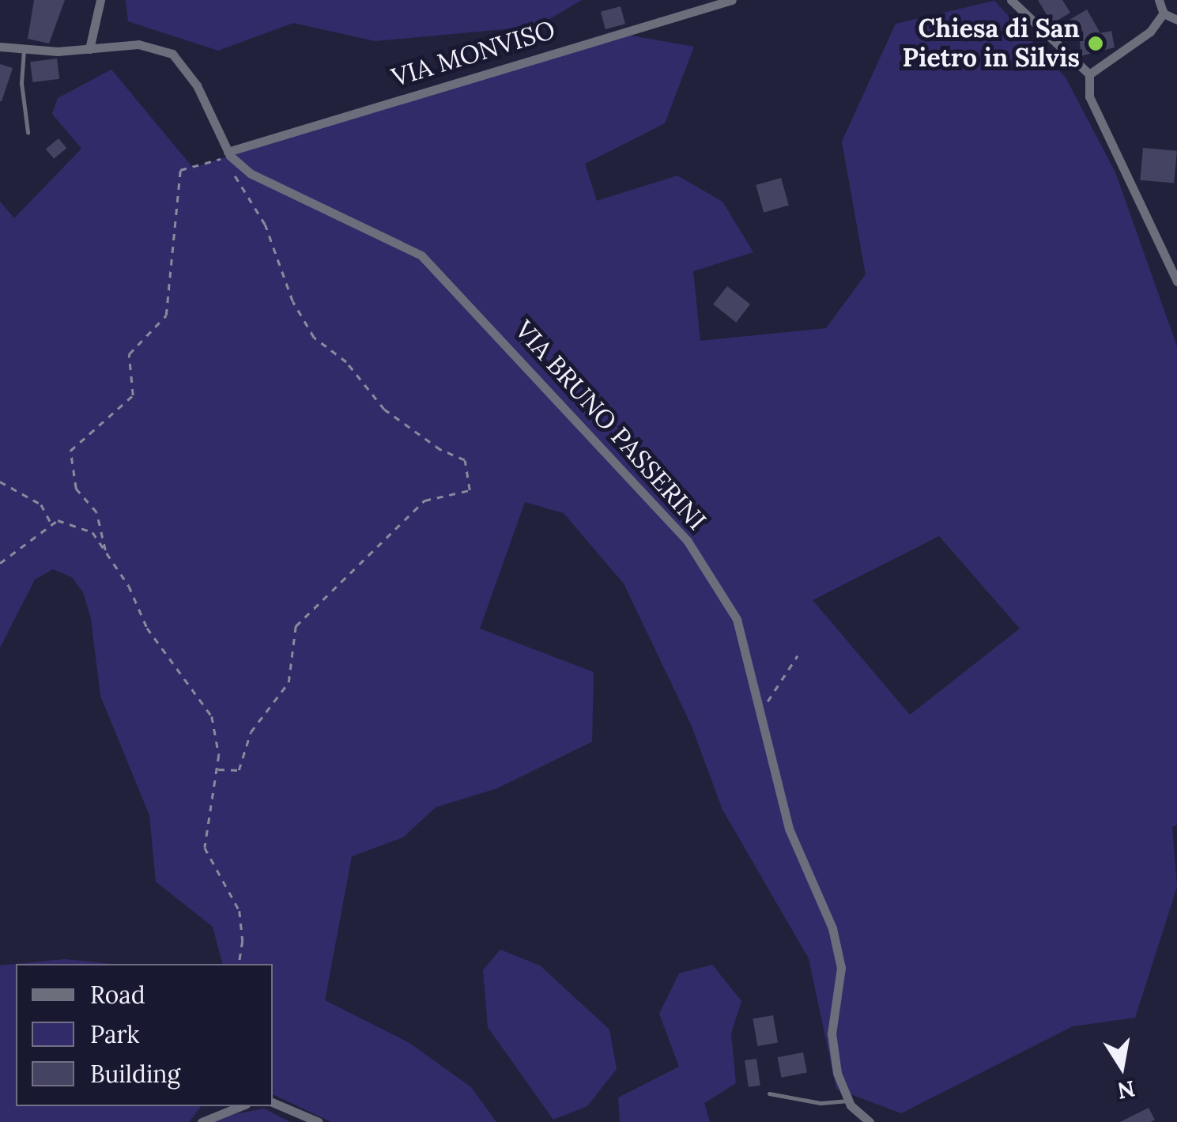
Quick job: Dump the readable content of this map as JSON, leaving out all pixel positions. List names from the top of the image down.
{
  "streets": {
    "street": ["VIA MONVISO", "VIA BRUNO PASSERINI"]
  },
  "crossings": [
    ["VIA MONVISO", "VIA BRUNO PASSERINI"]
  ],
  "places": ["Chiesa di San Pietro in Silvis"],
  "legend": ["Road", "Park", "Building"],
  "north": "bottom"
}
